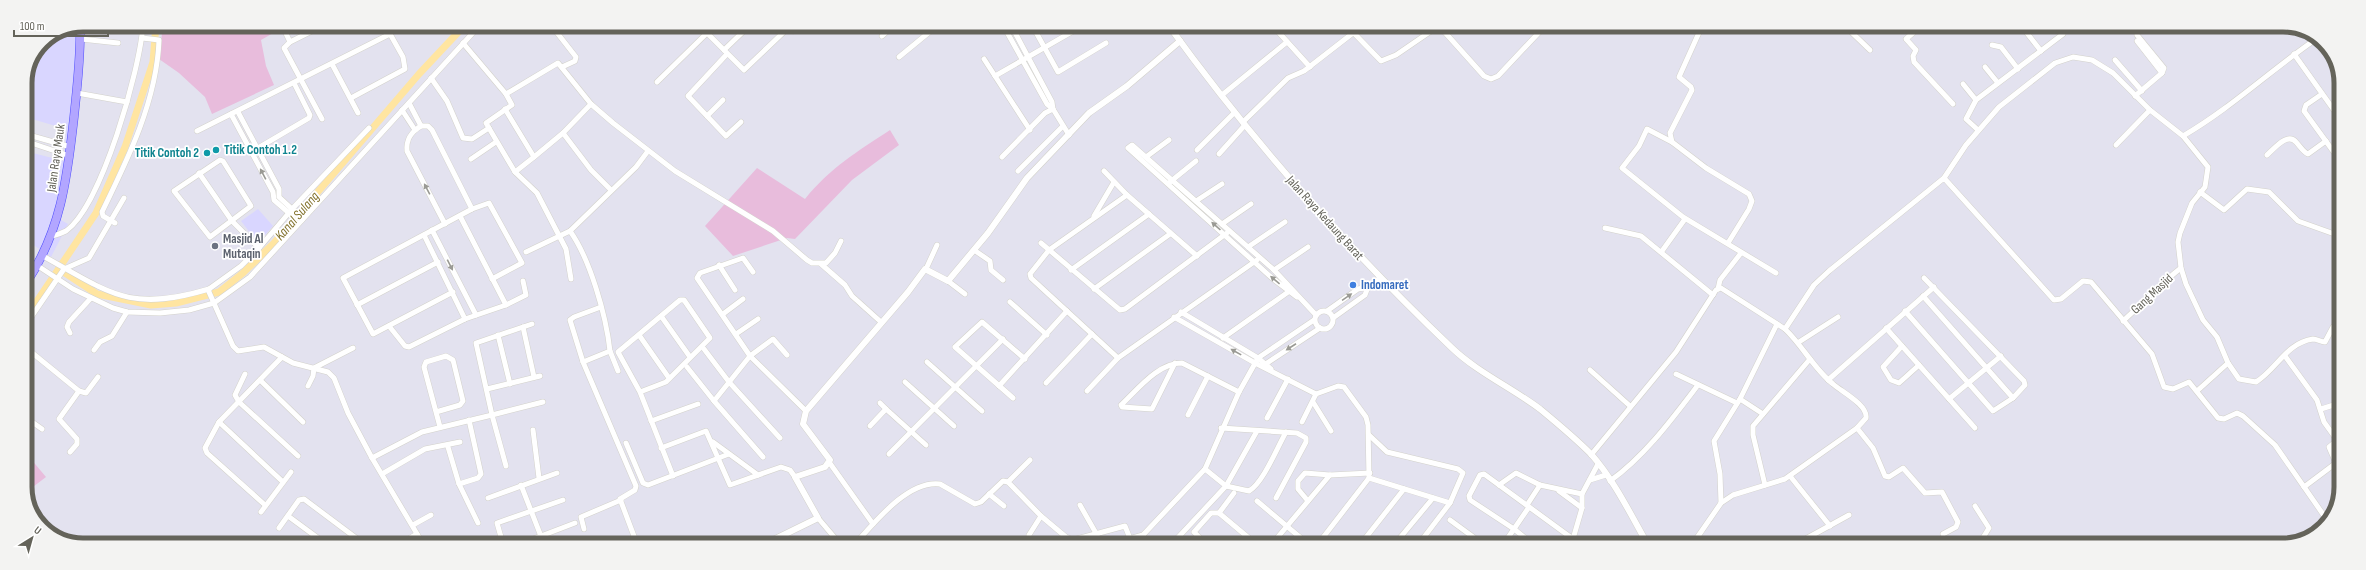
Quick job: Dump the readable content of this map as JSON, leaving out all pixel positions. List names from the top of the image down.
{
  "streets": {
    "main road": ["Jalan Raya Mauk"],
    "street": ["Jalan Raya Kedaung Barat", "Gang Masjid"]
  },
  "water": ["Kanal Sulang"],
  "places": [
    "Titik Contoh 1.2",
    "Titik Contoh 2",
    "Masjid Al Mutaqin",
    "Indomaret"
  ],
  "scale_bar": "100 m",
  "north": "top right"
}
